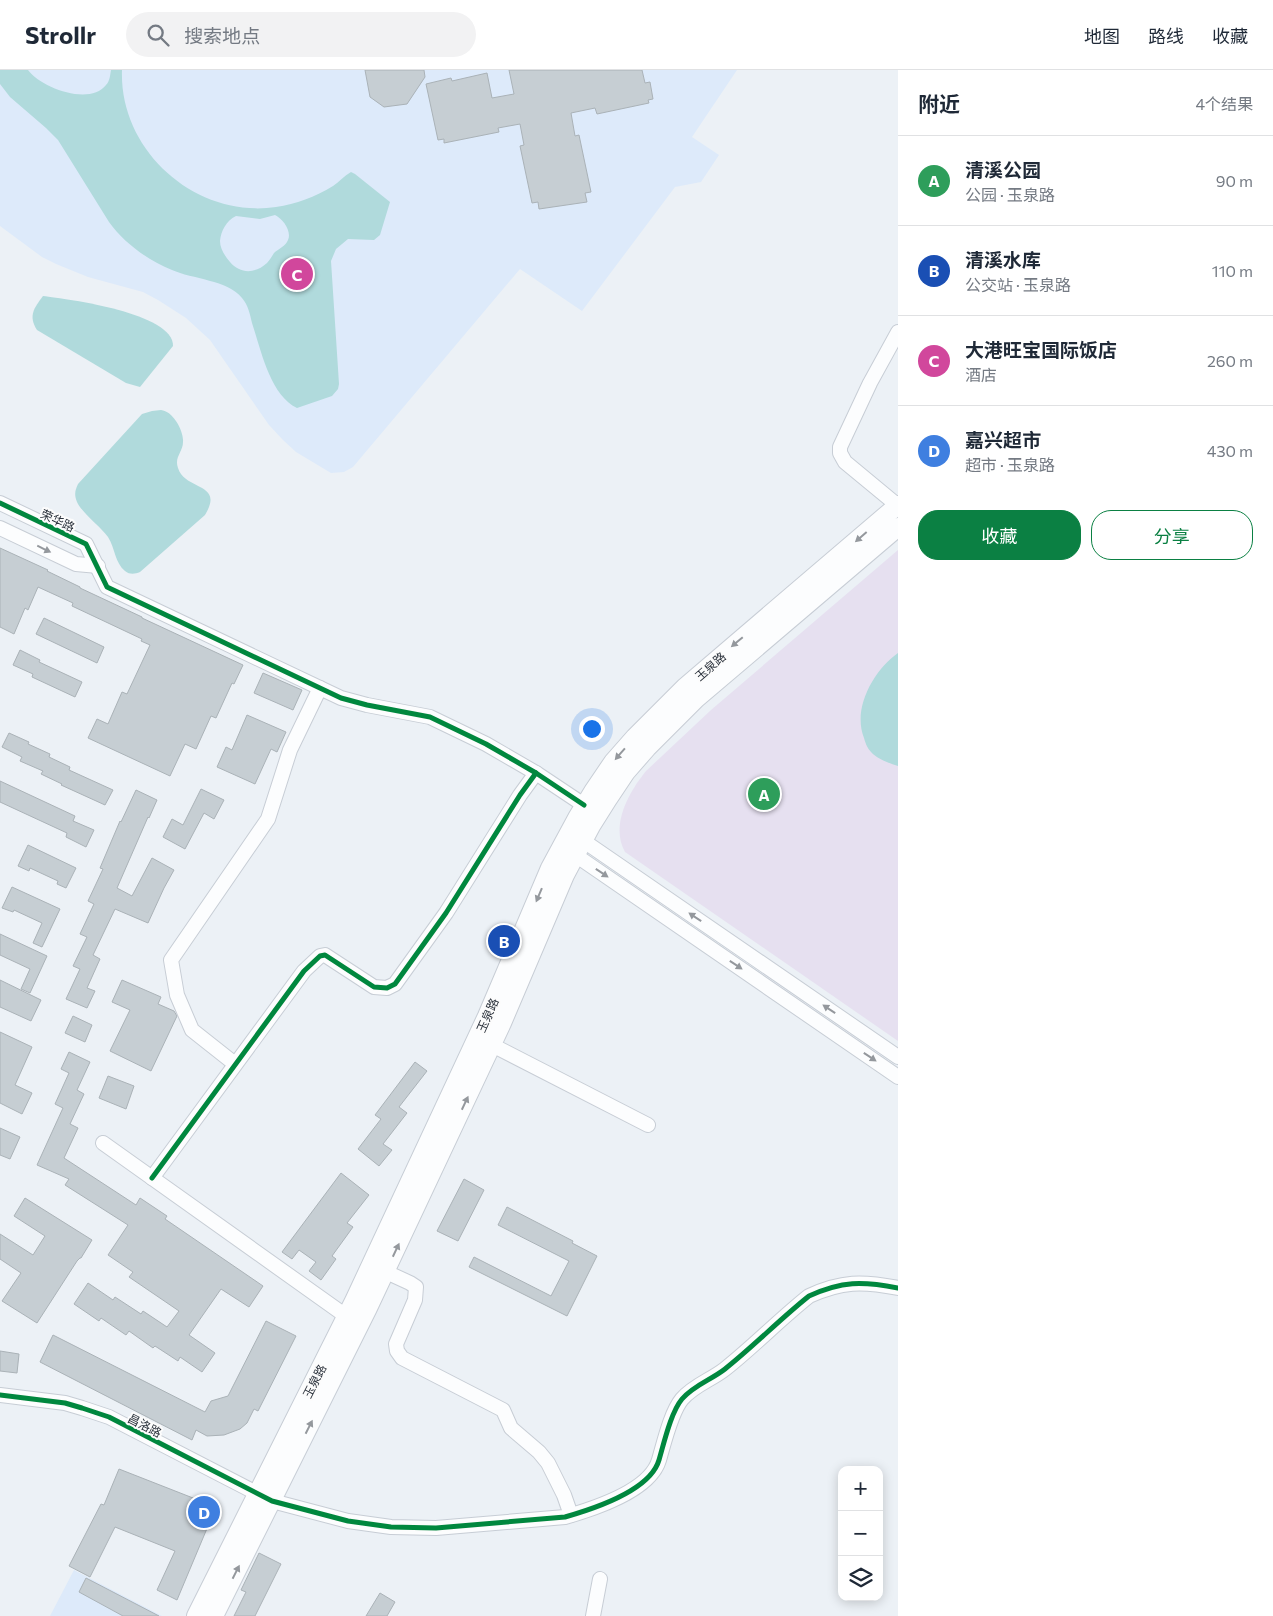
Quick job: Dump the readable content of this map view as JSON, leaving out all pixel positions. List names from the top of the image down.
{
  "streets": {
    "main road": ["玉泉路"],
    "street": ["荣华路", "昌洛路"]
  },
  "crossings": [
    ["荣华路", "玉泉路"],
    ["玉泉路", "昌洛路"]
  ],
  "page": {
    "header": "Strollr",
    "search": "搜索地点",
    "nav": ["地图", "路线", "收藏"],
    "heading": ["附近", "4个结果"],
    "list": [
      {
        "mark": "A",
        "name": "清溪公园",
        "note": "公园 · 玉泉路",
        "value": "90 m"
      },
      {
        "mark": "B",
        "name": "清溪水库",
        "note": "公交站 · 玉泉路",
        "value": "110 m"
      },
      {
        "mark": "C",
        "name": "大港旺宝国际饭店",
        "note": "酒店",
        "value": "260 m"
      },
      {
        "mark": "D",
        "name": "嘉兴超市",
        "note": "超市 · 玉泉路",
        "value": "430 m"
      }
    ],
    "pins": [
      "C",
      "A",
      "B",
      "D"
    ],
    "buttons": ["收藏", "分享"],
    "map_buttons": ["+", "−"]
  }
}
